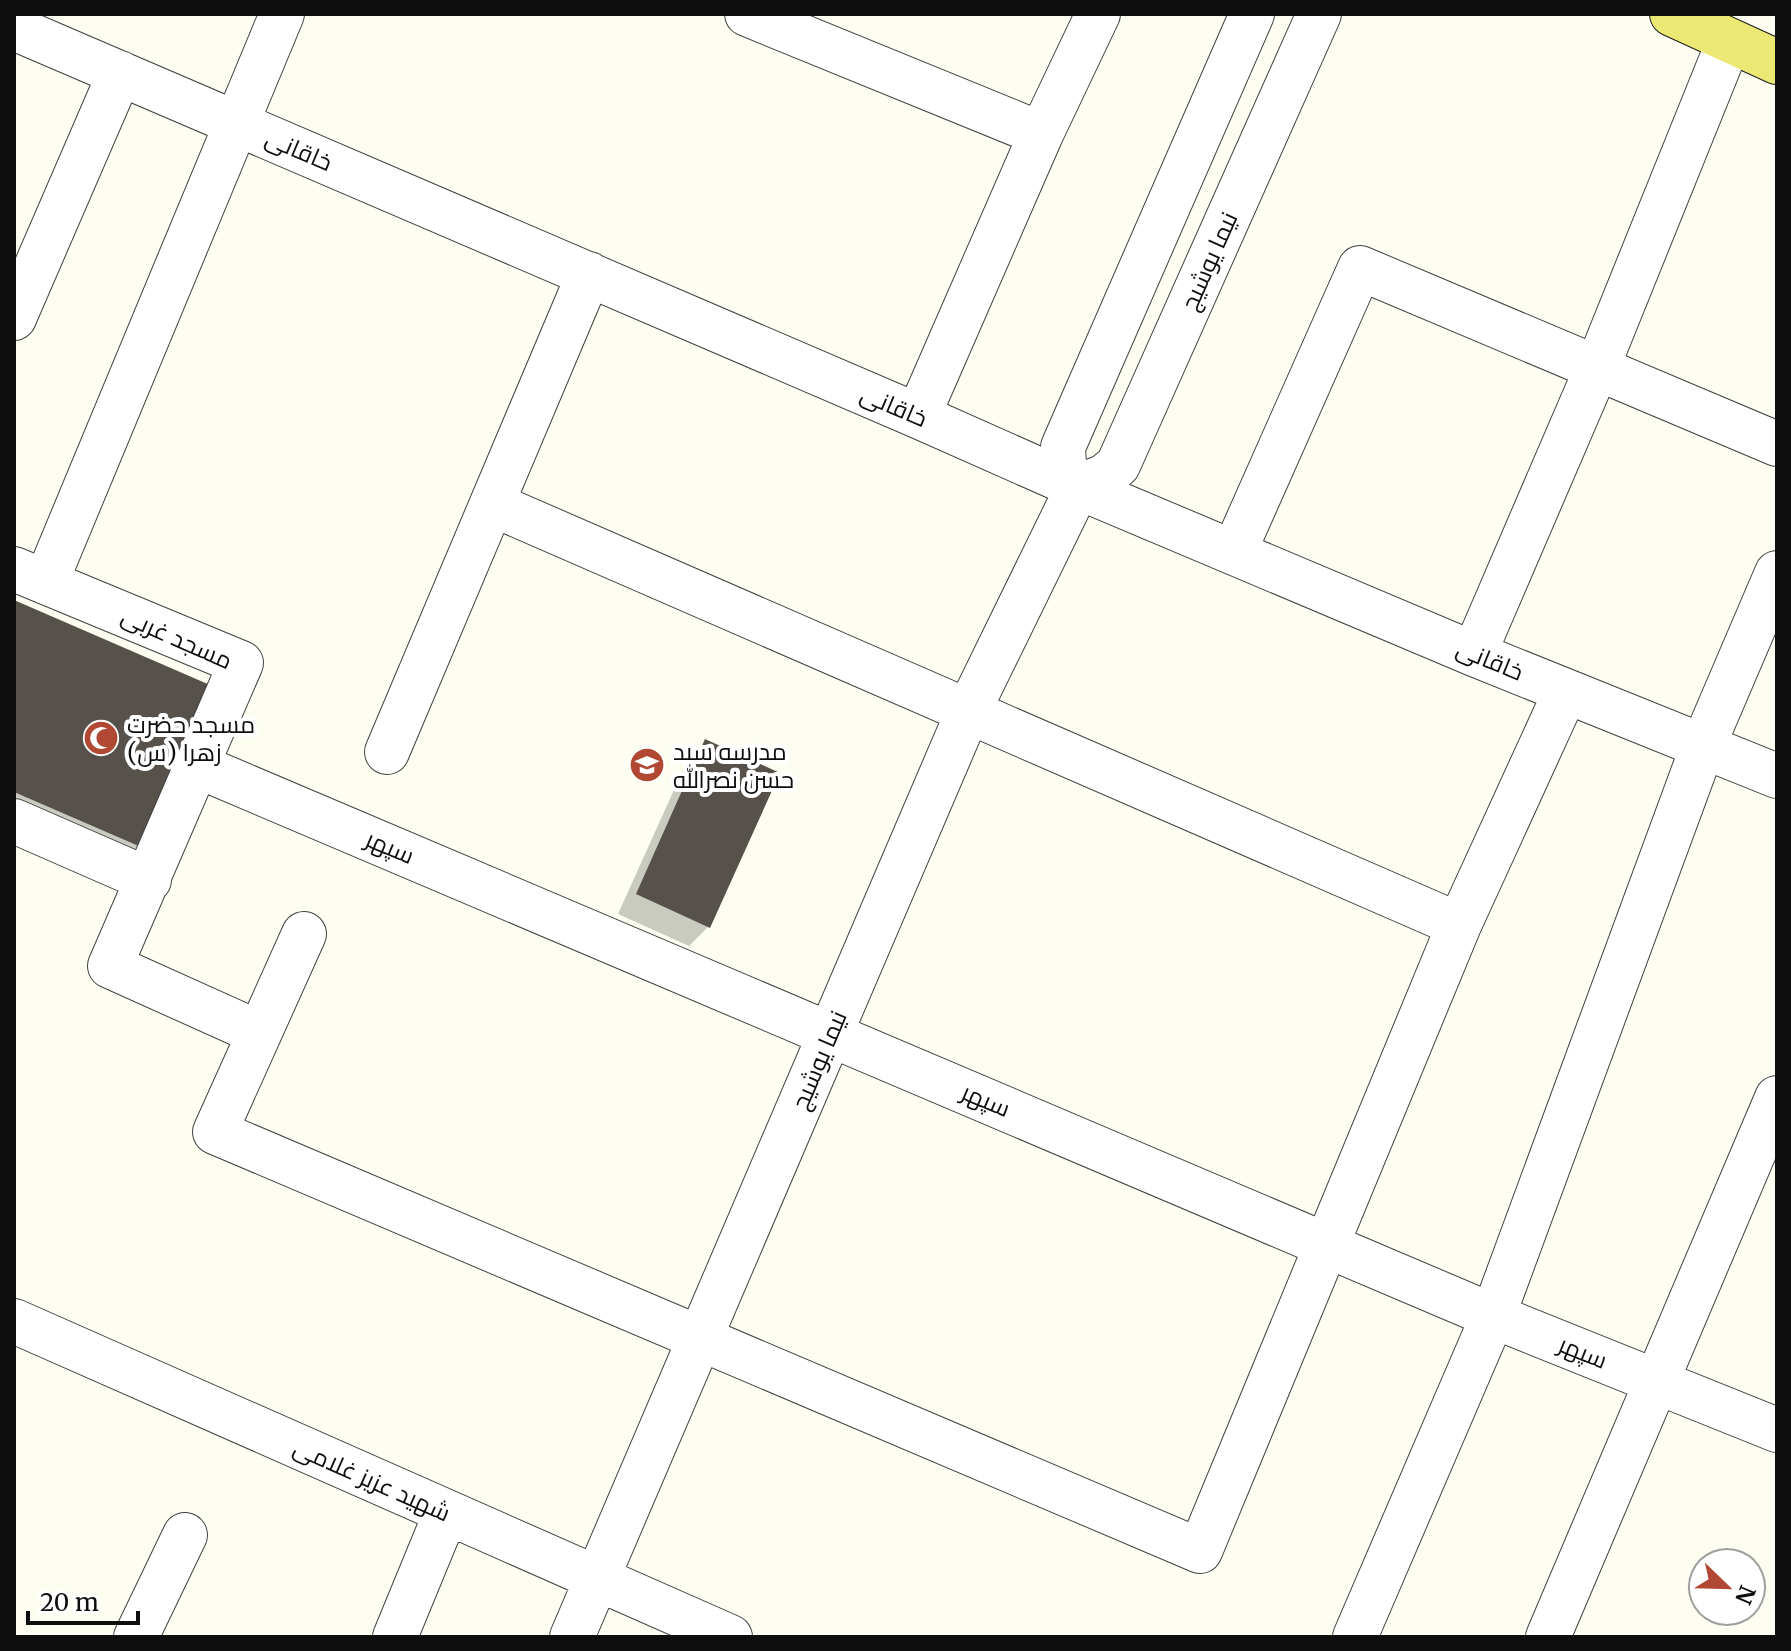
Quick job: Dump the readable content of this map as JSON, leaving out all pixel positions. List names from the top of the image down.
{
  "streets": {
    "street": [
      "خاقانی",
      "نیما یوشیج",
      "مسجد غربی",
      "سپهر",
      "شهید عزیز غلامی"
    ]
  },
  "crossings": [
    ["خاقانی", "نیما یوشیج"],
    ["نیما یوشیج", "سپهر"],
    ["نیما یوشیج", "شهید عزیز غلامی"],
    ["مسجد غربی", "سپهر"]
  ],
  "places": {
    "mosque": ["مسجد حضرت زهرا (س)"],
    "school or university": ["مدرسه سید حسن نصرالله"]
  },
  "scale_bar": "20 m",
  "north": "bottom right"
}
